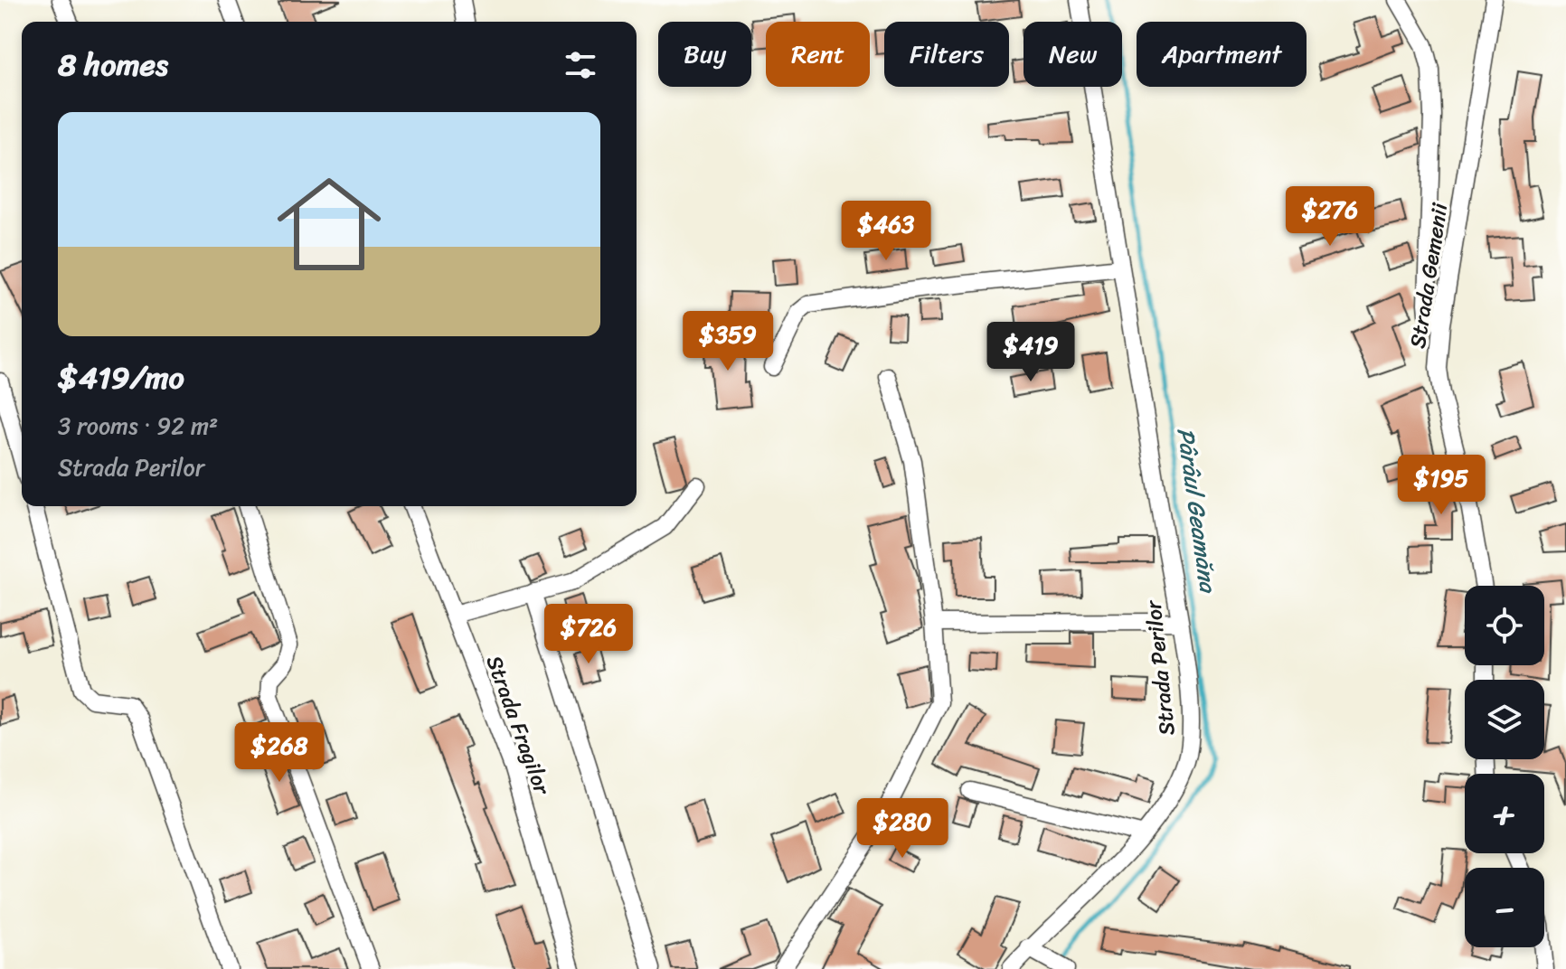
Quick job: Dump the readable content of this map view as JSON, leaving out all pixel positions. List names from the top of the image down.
{
  "streets": {
    "street": ["Strada Gemenii", "Strada Perilor", "Strada Fragilor"]
  },
  "water": ["Pârâul Geamăna"],
  "page": {
    "chip": [
      "Buy",
      "Rent",
      "Filters",
      "New",
      "Apartment"
    ],
    "heading": "8 homes",
    "list": [
      {
        "name": "$419/mo",
        "note": "3 rooms · 92 m² · Strada Perilor"
      }
    ],
    "price": [
      "$276",
      "$463",
      "$359",
      "$419",
      "$195",
      "$726",
      "$268",
      "$280"
    ],
    "map_buttons": ["+", "−"]
  }
}
